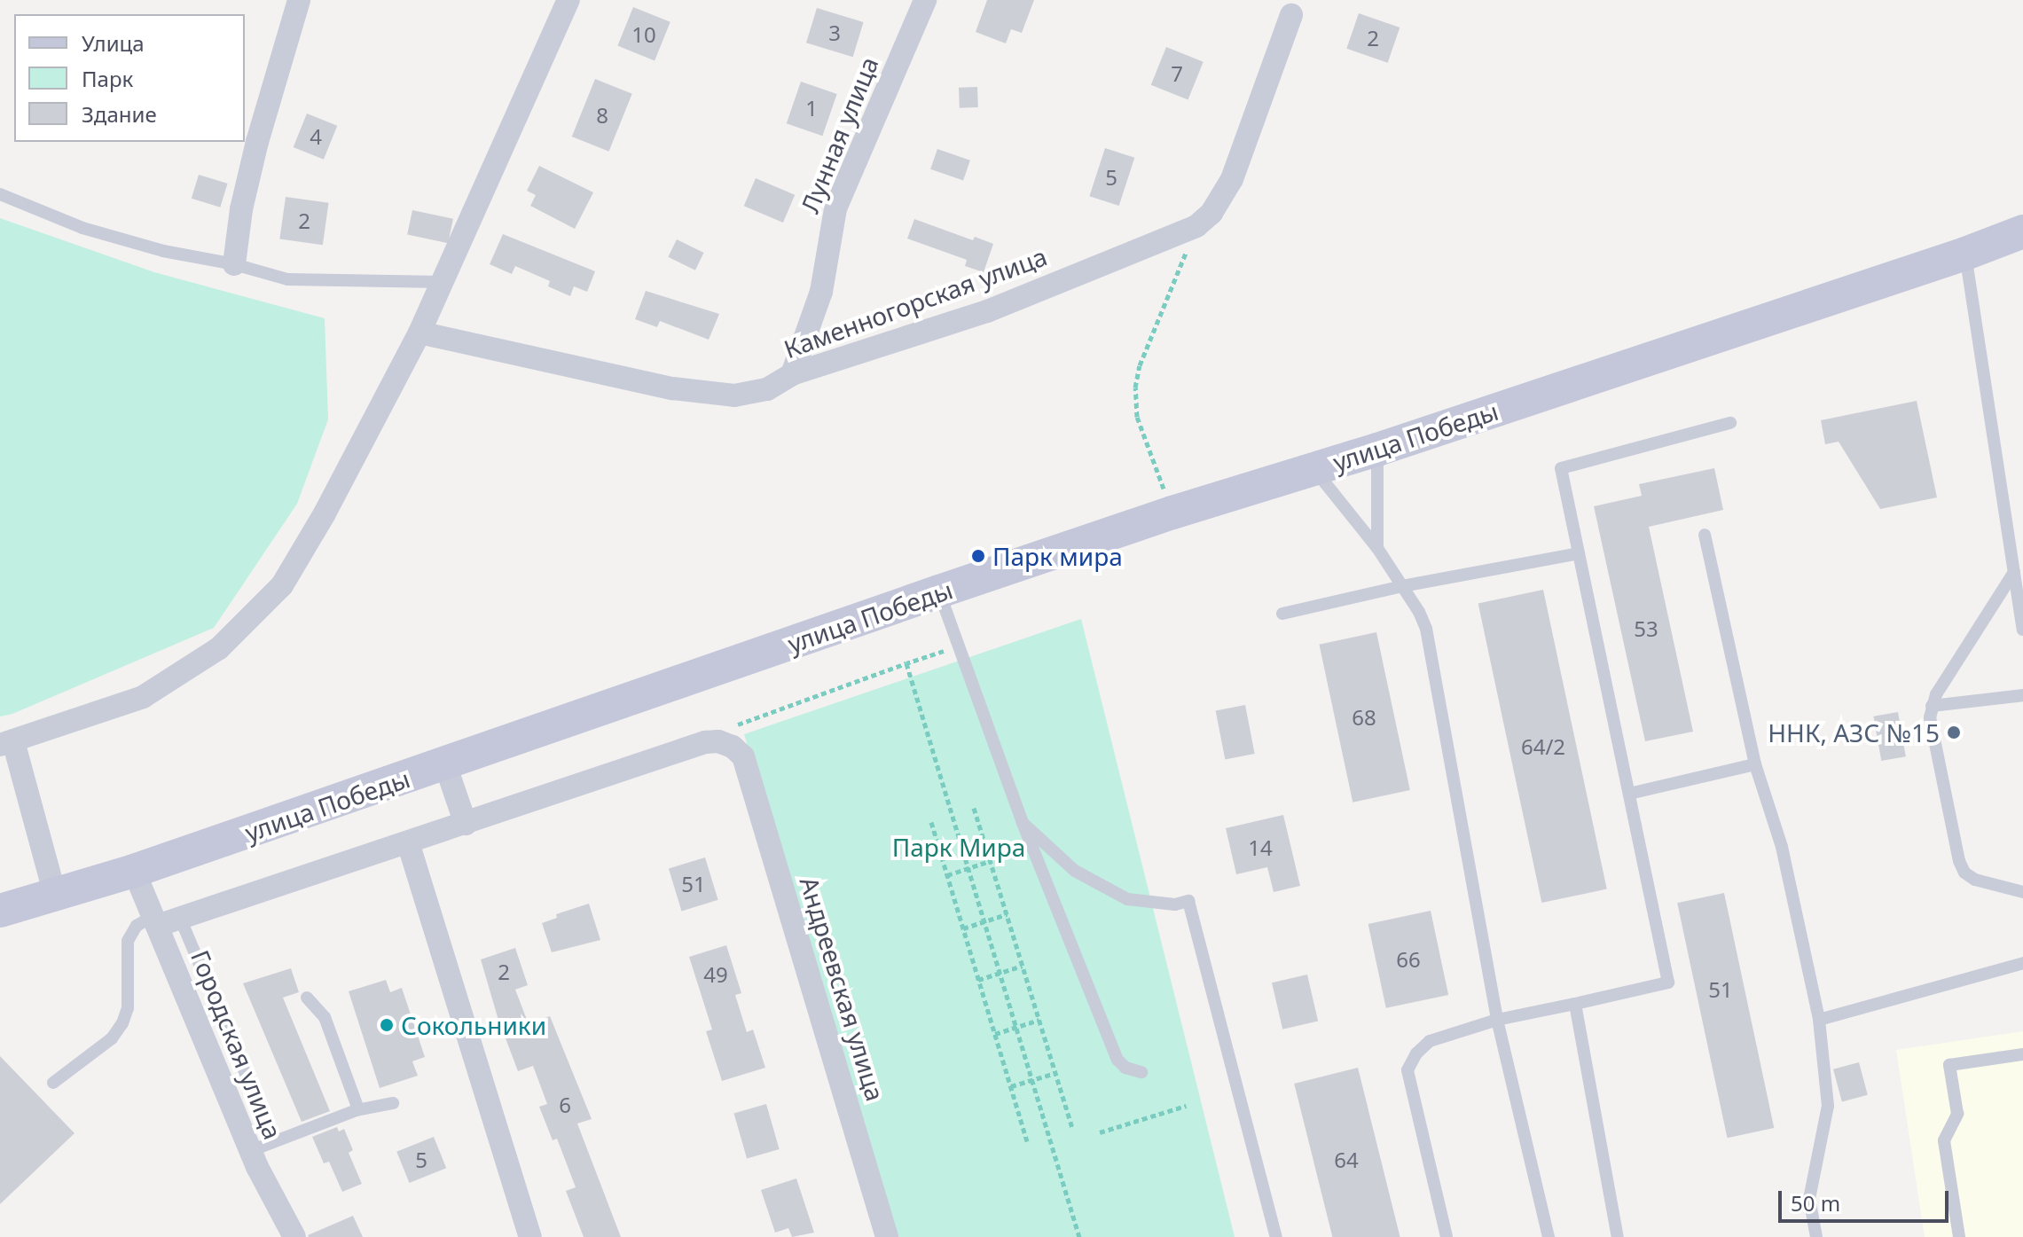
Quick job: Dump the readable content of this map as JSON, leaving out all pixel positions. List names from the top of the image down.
{
  "streets": {
    "street": [
      "Лунная улица",
      "Каменногорская улица",
      "улица Победы",
      "Андреевская улица",
      "Городская улица"
    ]
  },
  "crossings": [
    ["Лунная улица", "Каменногорская улица"],
    ["улица Победы", "Городская улица"]
  ],
  "parks": ["Парк Мира"],
  "places": ["Парк мира", "ННК, АЗС №15", "Сокольники"],
  "house_numbers": [
    "3",
    "10",
    "2",
    "7",
    "1",
    "8",
    "4",
    "5",
    "2",
    "53",
    "68",
    "64/2",
    "14",
    "51",
    "66",
    "2",
    "49",
    "51",
    "6",
    "5",
    "64"
  ],
  "legend": ["Улица", "Парк", "Здание"],
  "scale_bar": "50 m"
}
